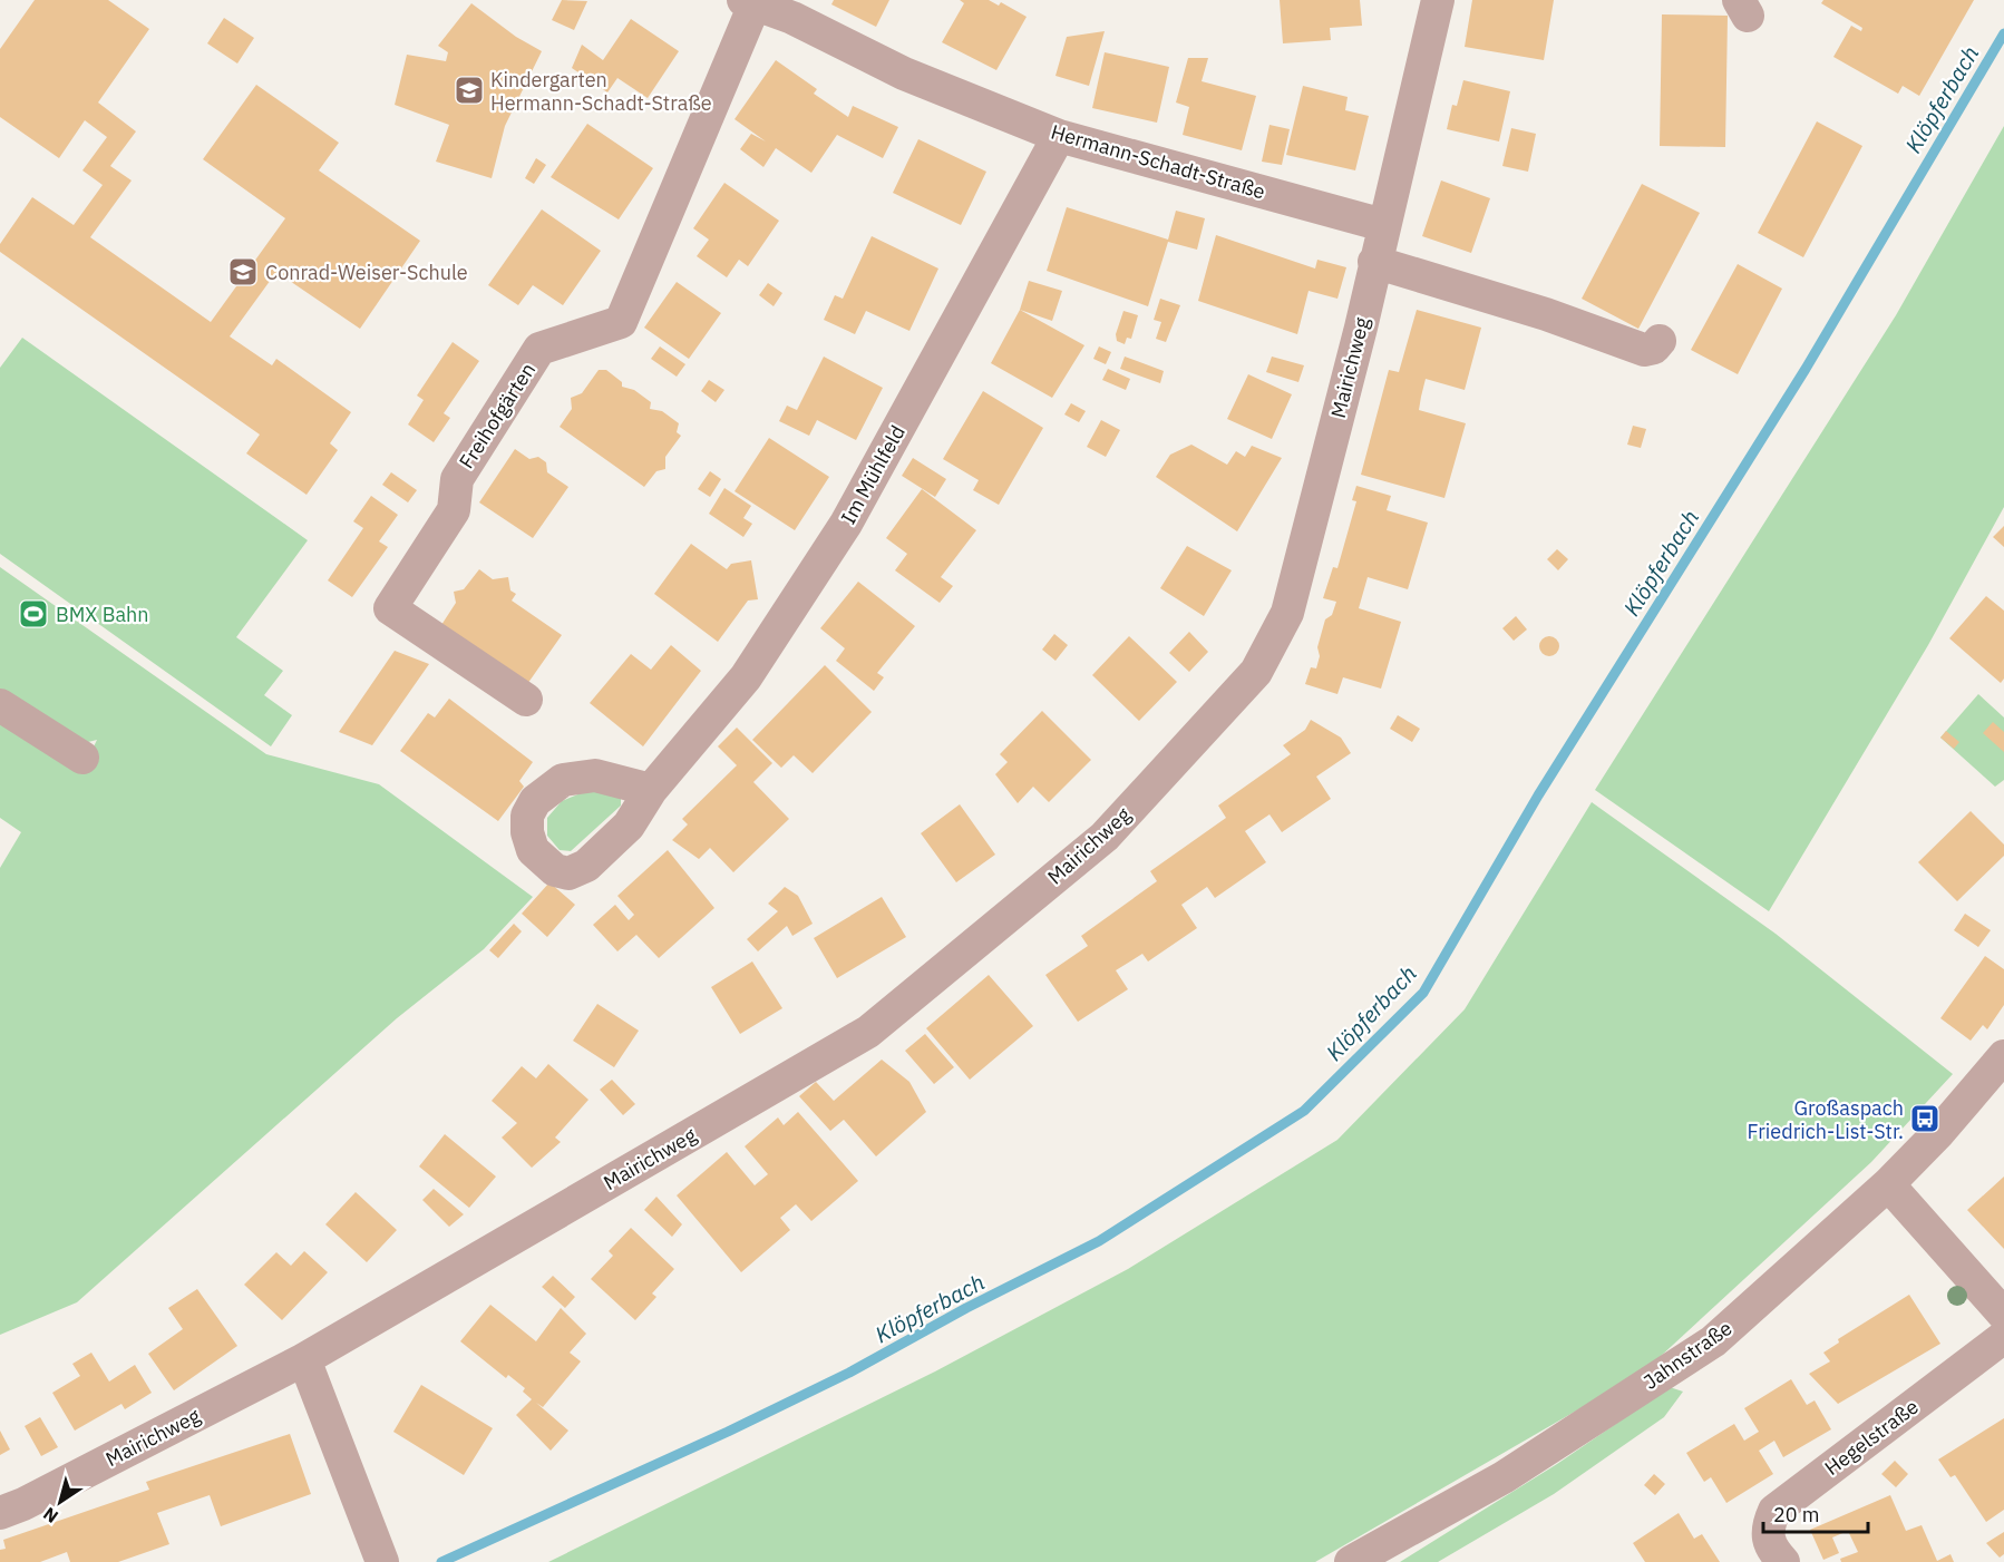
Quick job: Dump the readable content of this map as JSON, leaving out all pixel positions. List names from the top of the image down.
{
  "streets": {
    "street": [
      "Hermann-Schadt-Straße",
      "Mairichweg",
      "Freihofgärten",
      "Im Mühlfeld",
      "Jahnstraße",
      "Hegelstraße"
    ]
  },
  "crossings": [
    ["Hermann-Schadt-Straße", "Mairichweg"],
    ["Hermann-Schadt-Straße", "Freihofgärten"],
    ["Hermann-Schadt-Straße", "Im Mühlfeld"]
  ],
  "water": ["Klöpferbach"],
  "places": {
    "school or university": ["Kindergarten Hermann-Schadt-Straße", "Conrad-Weiser-Schule"],
    "sports": ["BMX Bahn"],
    "bus stop": ["Großaspach Friedrich-List-Str."]
  },
  "scale_bar": "20 m",
  "north": "bottom left"
}
